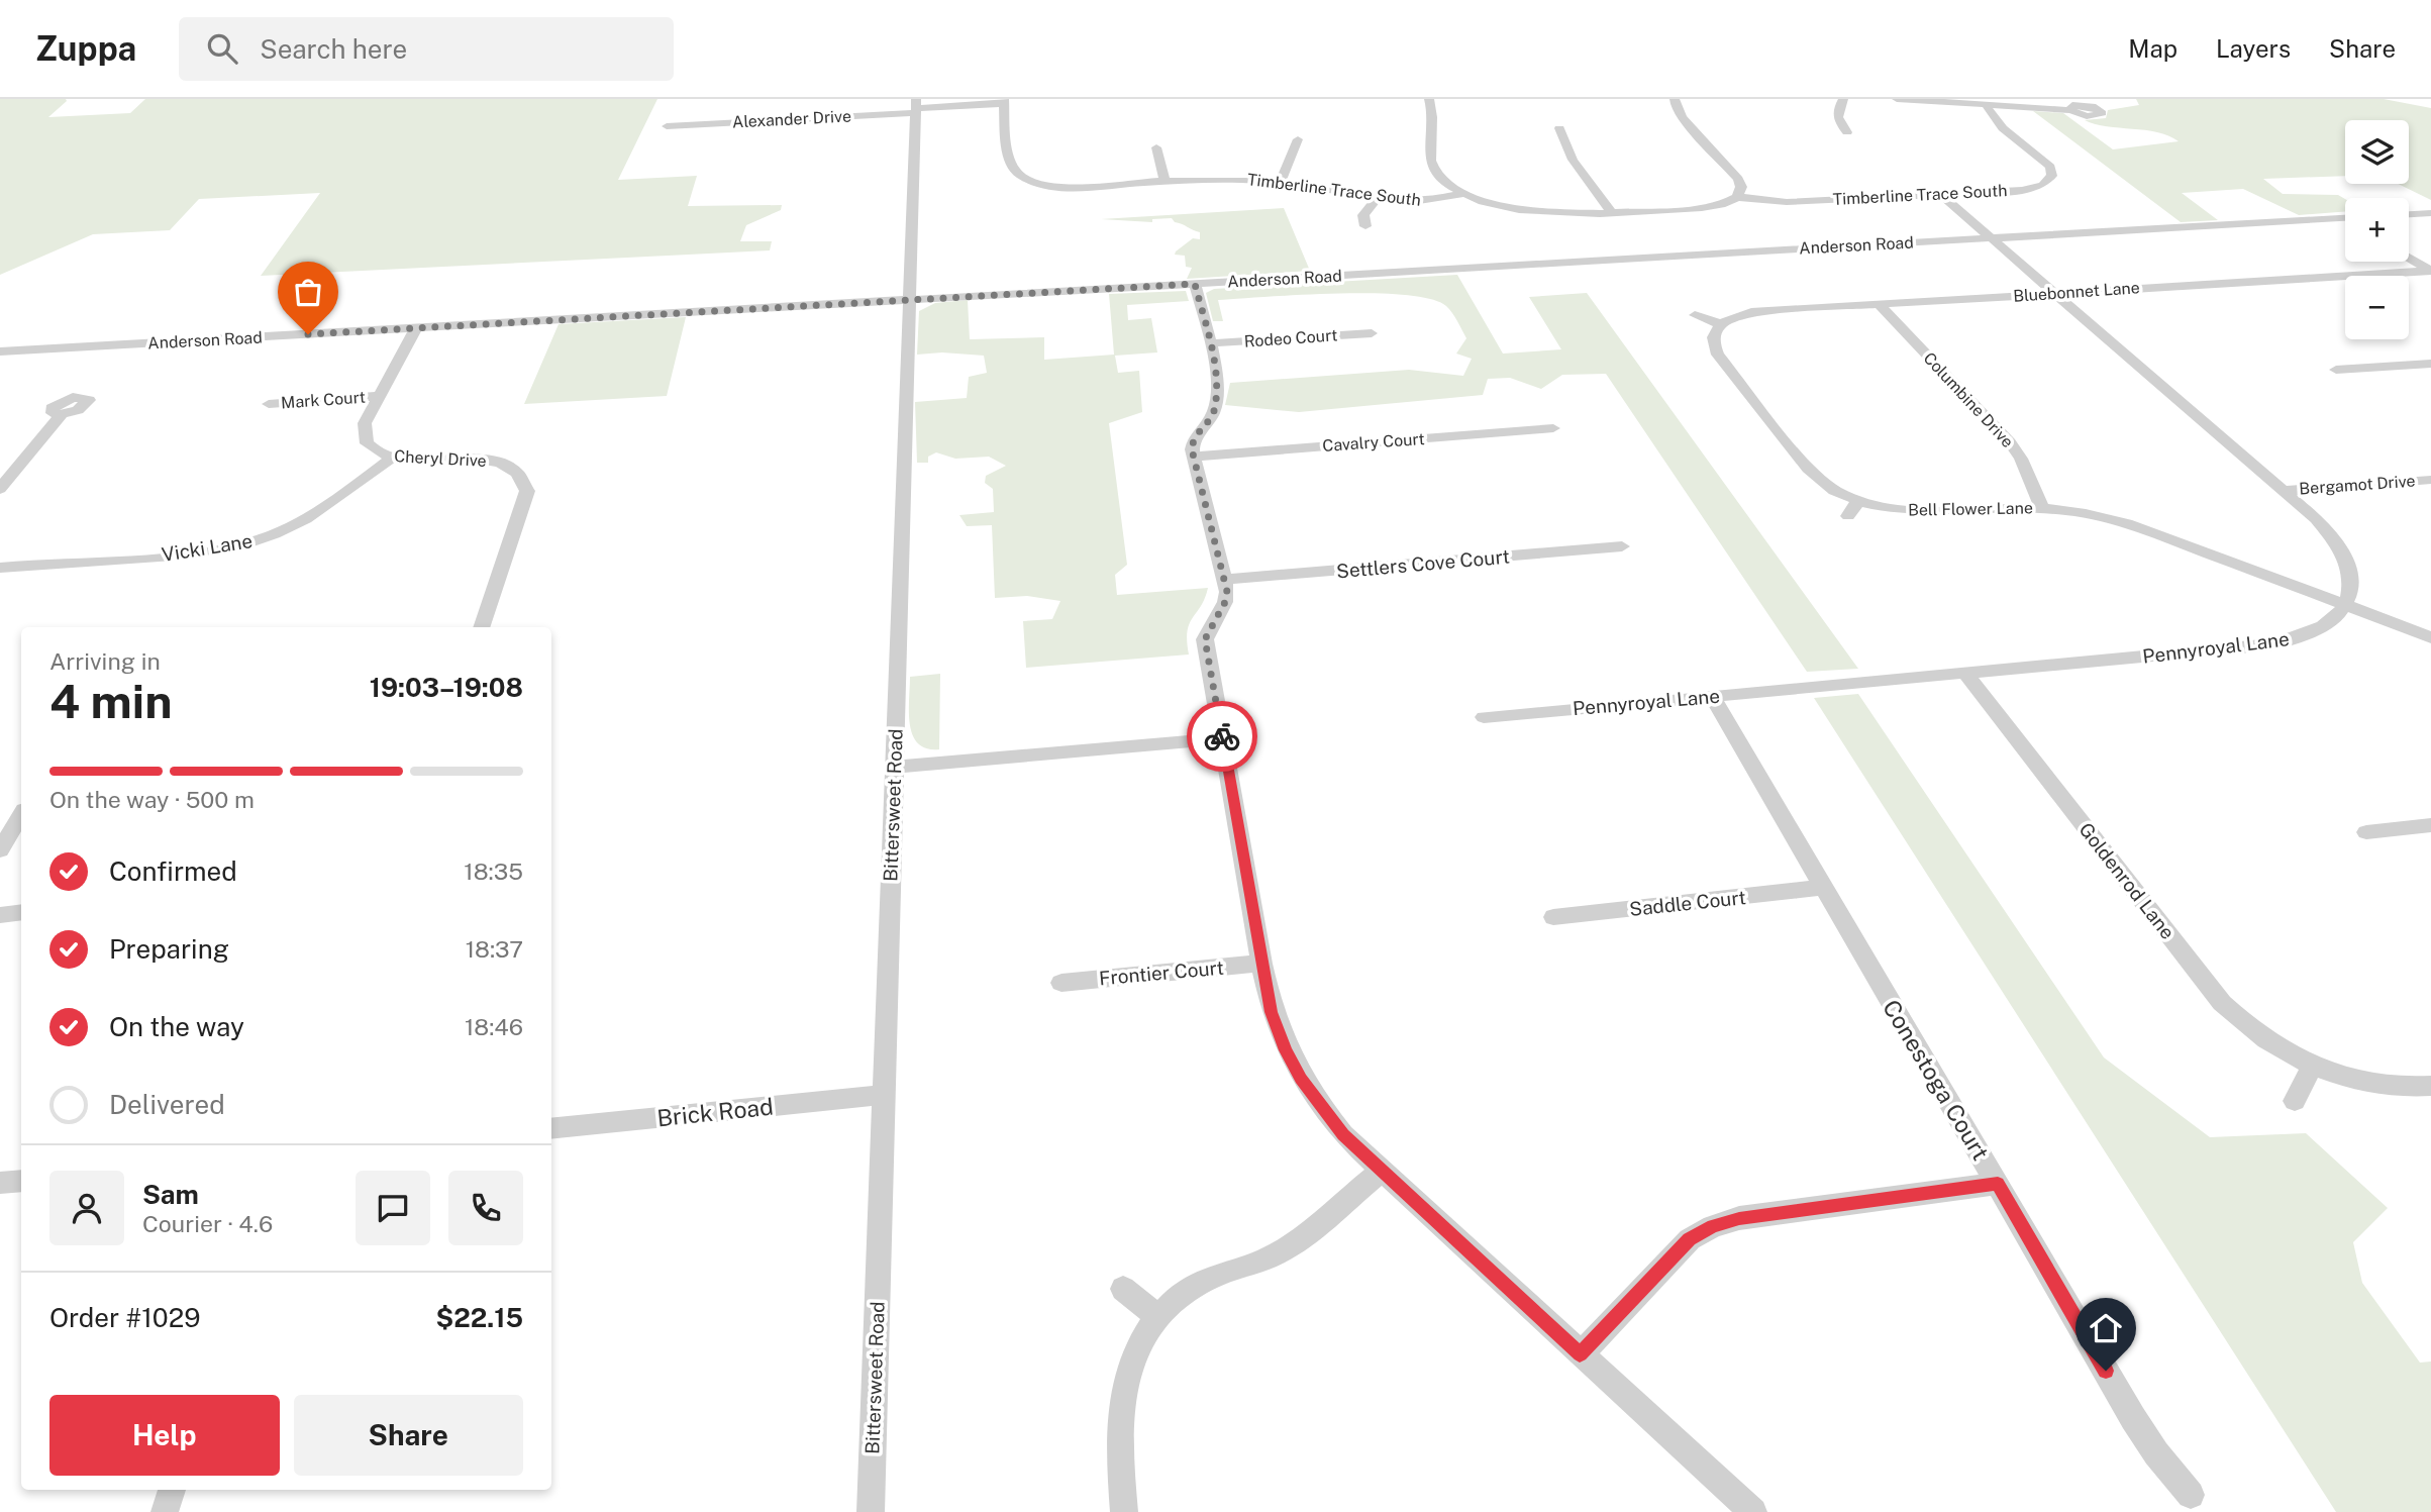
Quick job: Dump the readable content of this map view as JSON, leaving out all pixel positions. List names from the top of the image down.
{
  "streets": {
    "street": [
      "Alexander Drive",
      "Timberline Trace South",
      "Anderson Road",
      "Bluebonnet Lane",
      "Rodeo Court",
      "Mark Court",
      "Columbine Drive",
      "Cavalry Court",
      "Cheryl Drive",
      "Bergamot Drive",
      "Bell Flower Lane",
      "Vicki Lane",
      "Settlers Cove Court",
      "Pennyroyal Lane",
      "Bittersweet Road",
      "Goldenrod Lane",
      "Saddle Court",
      "Frontier Court",
      "Conestoga Court",
      "Brick Road"
    ]
  },
  "crossings": [
    ["Alexander Drive", "Bittersweet Road"],
    ["Anderson Road", "Cheryl Drive"],
    ["Anderson Road", "Bittersweet Road"],
    ["Bluebonnet Lane", "Columbine Drive"],
    ["Bluebonnet Lane", "Bell Flower Lane"],
    ["Mark Court", "Cheryl Drive"],
    ["Columbine Drive", "Bell Flower Lane"],
    ["Cheryl Drive", "Vicki Lane"],
    ["Bell Flower Lane", "Pennyroyal Lane"],
    ["Pennyroyal Lane", "Goldenrod Lane"],
    ["Pennyroyal Lane", "Conestoga Court"],
    ["Bittersweet Road", "Brick Road"],
    ["Saddle Court", "Conestoga Court"]
  ],
  "page": {
    "header": "Zuppa",
    "search": "Search here",
    "nav": ["Map", "Layers", "Share"],
    "map_buttons": ["+", "−"],
    "heading": ["4 min", "Arriving in", "19:03–19:08"],
    "panel": [
      "Sam",
      "Courier · 4.6",
      "Order #1029",
      "$22.15"
    ],
    "bar": "On the way · 500 m",
    "list": [
      ["Confirmed", "18:35"],
      ["Preparing", "18:37"],
      ["On the way", "18:46"],
      "Delivered"
    ],
    "buttons": ["Help", "Share"]
  }
}
